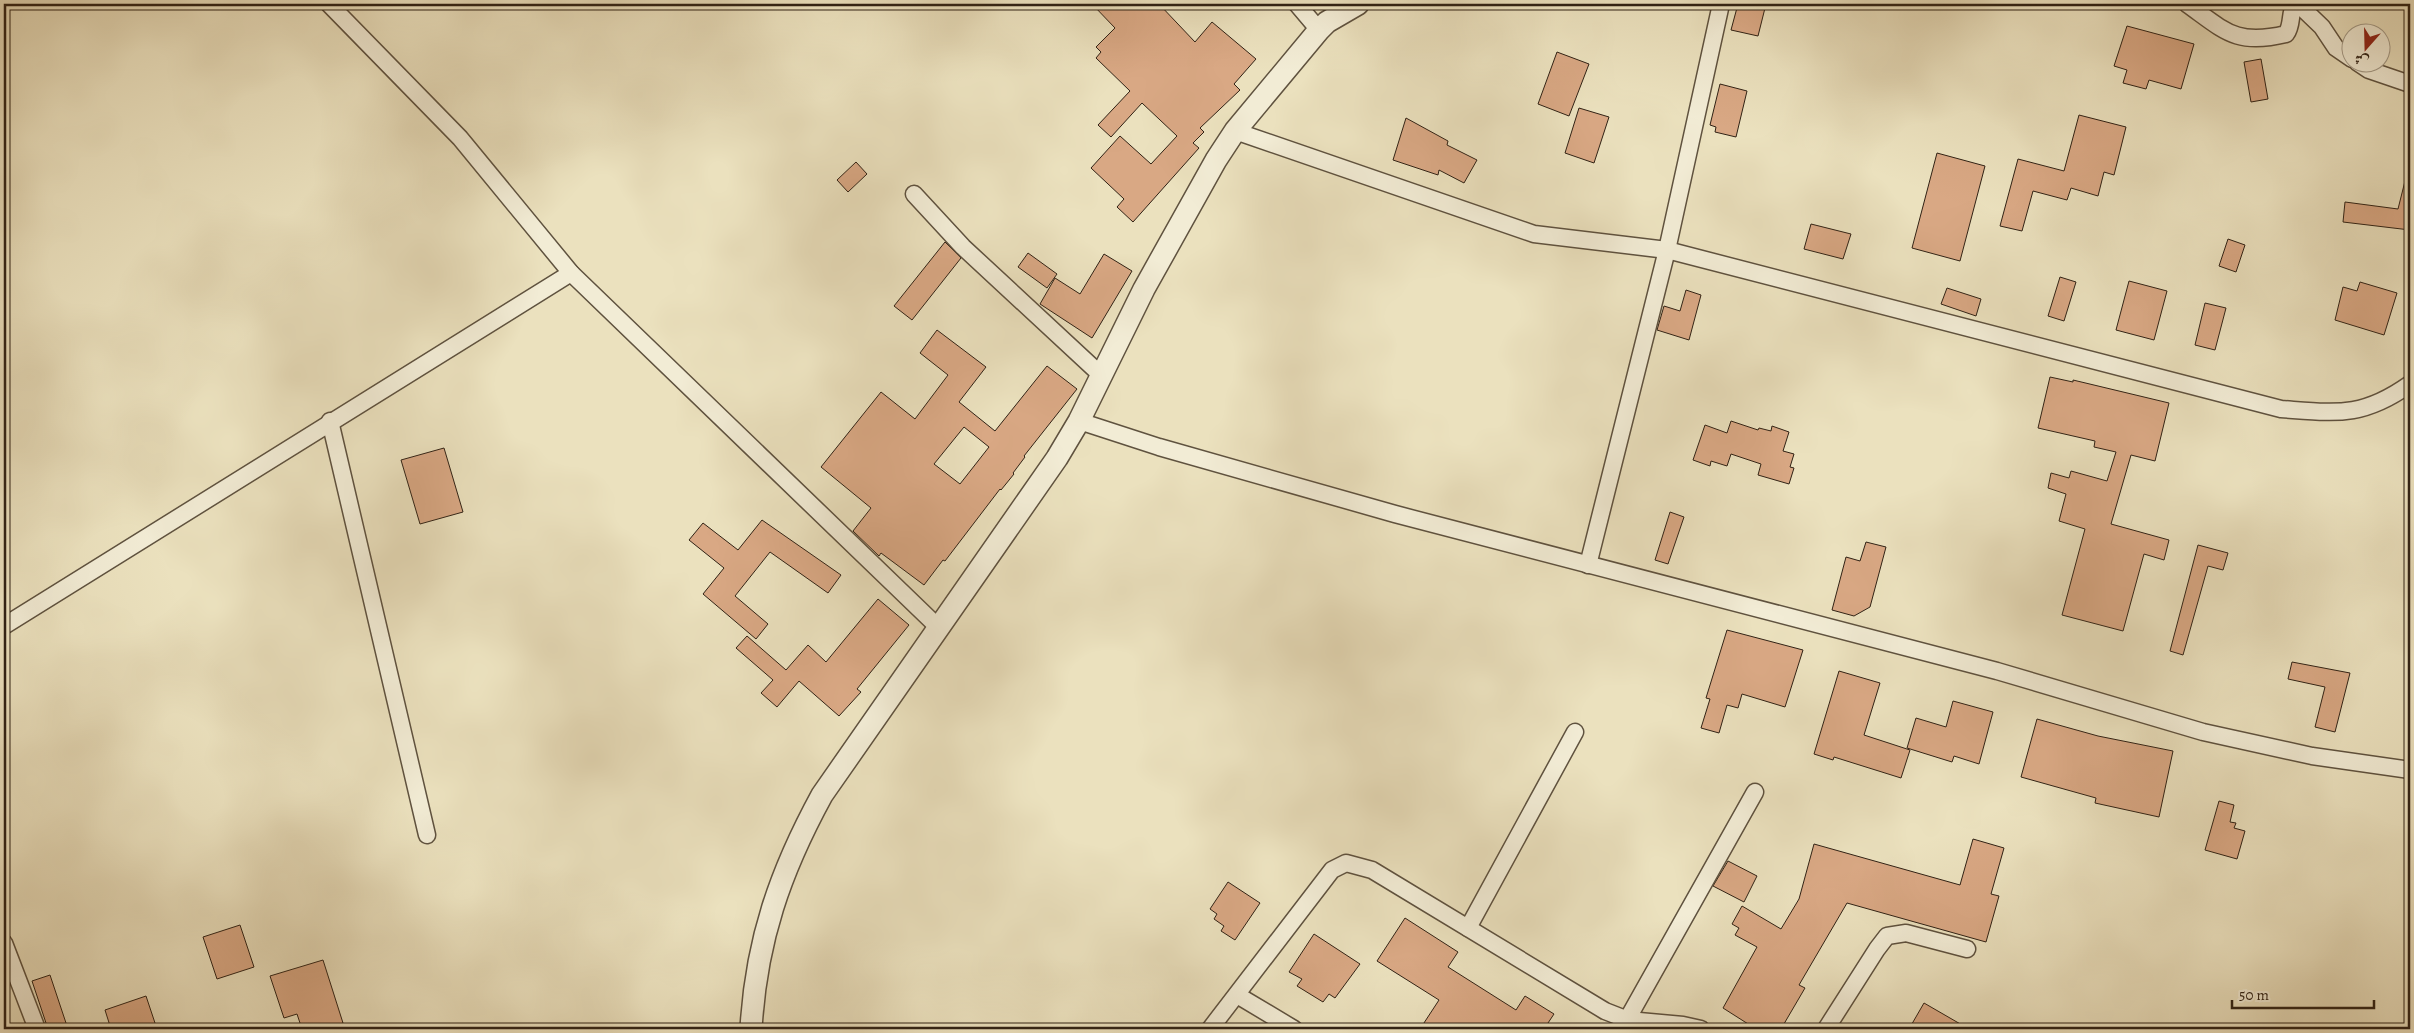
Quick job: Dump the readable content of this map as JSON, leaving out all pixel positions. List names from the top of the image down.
{
  "scale_bar": "50 m",
  "north": "bottom"
}
